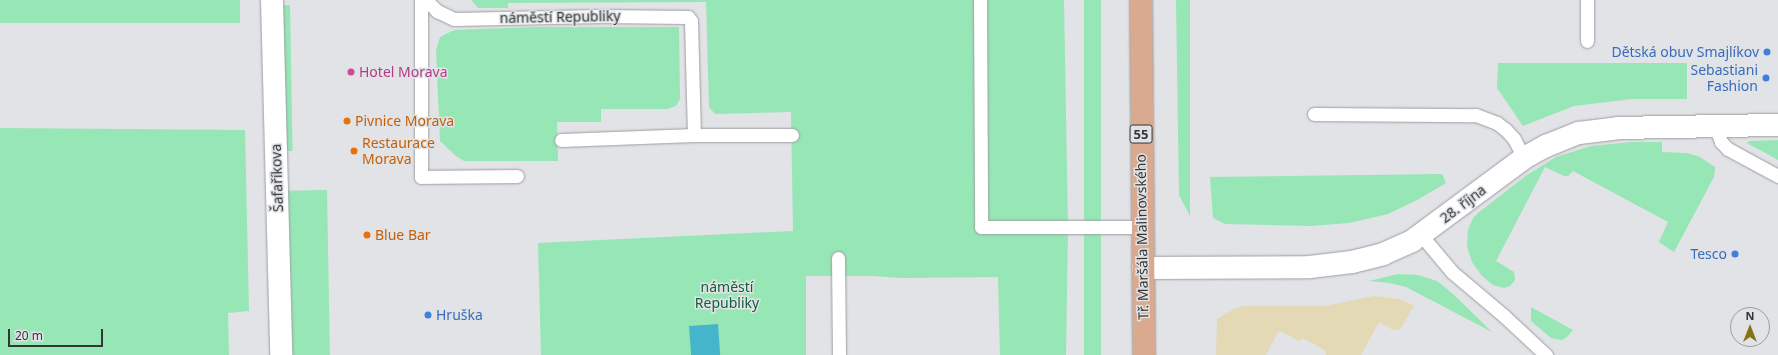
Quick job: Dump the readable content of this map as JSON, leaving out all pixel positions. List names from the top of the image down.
{
  "streets": {
    "main road": ["55", "Tř. Maršála Malinovského"],
    "street": ["Šafaříkova", "28. října"],
    "lane": ["náměstí Republiky"]
  },
  "crossings": [
    ["28. října", "Tř. Maršála Malinovského"]
  ],
  "parks": ["náměstí Republiky"],
  "places": [
    "Dětská obuv Smajlíkov",
    "Hotel Morava",
    "Sebastiani Fashion",
    "Pivnice Morava",
    "Restaurace Morava",
    "Blue Bar",
    "Tesco",
    "Hruška"
  ],
  "scale_bar": "20 m",
  "north": "top"
}
